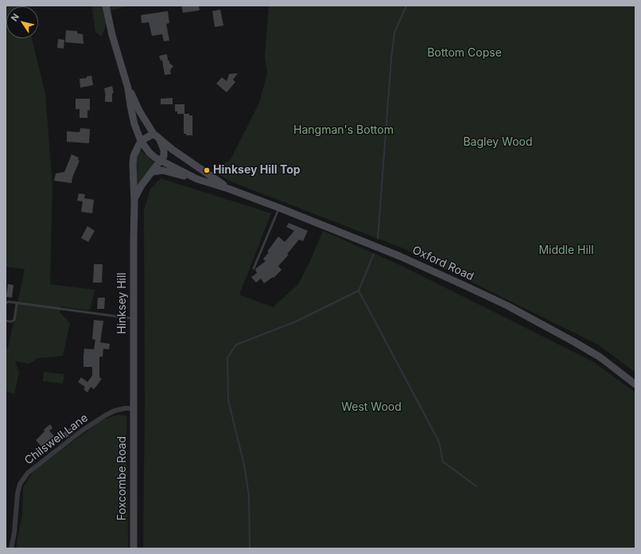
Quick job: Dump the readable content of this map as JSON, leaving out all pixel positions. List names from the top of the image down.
{
  "streets": {
    "street": [
      "Oxford Road",
      "Hinksey Hill",
      "Chilswell Lane",
      "Foxcombe Road"
    ]
  },
  "crossings": [
    ["Oxford Road", "Hinksey Hill"],
    ["Hinksey Hill", "Chilswell Lane"],
    ["Hinksey Hill", "Foxcombe Road"],
    ["Chilswell Lane", "Foxcombe Road"]
  ],
  "parks": [
    "Bottom Copse",
    "Hangman's Bottom",
    "Bagley Wood",
    "Middle Hill",
    "West Wood"
  ],
  "places": ["Hinksey Hill Top"],
  "north": "top left"
}
